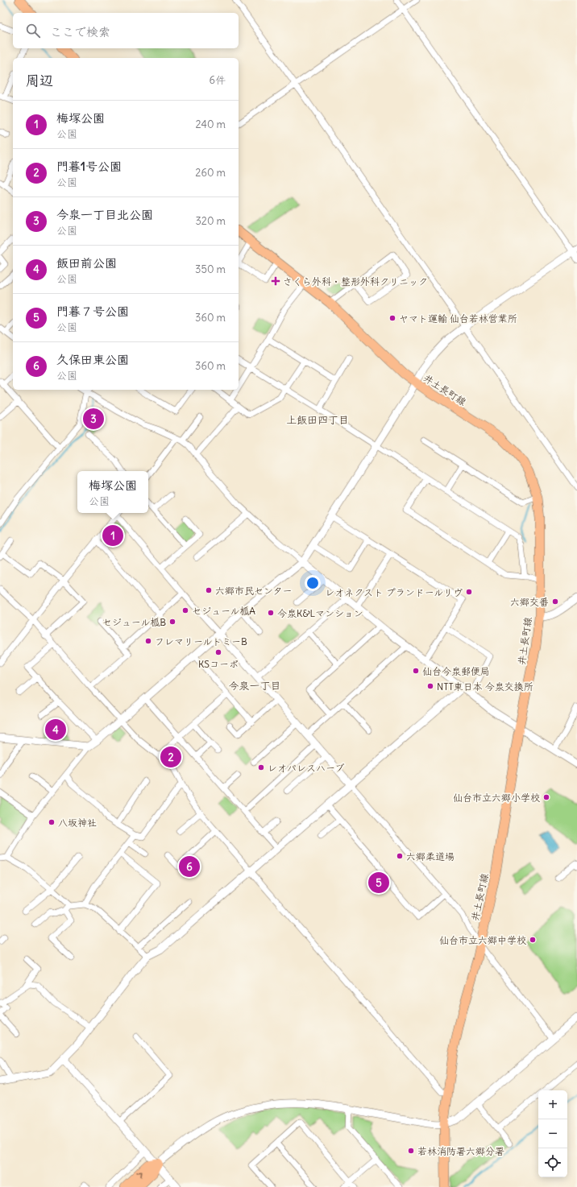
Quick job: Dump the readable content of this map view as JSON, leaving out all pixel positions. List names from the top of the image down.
{
  "streets": {
    "main road": ["井土長町線"]
  },
  "districts": ["上飯田四丁目", "今泉一丁目"],
  "places": {
    "health": ["さくら外科・整形外科クリニック"],
    "other": [
      "ヤマト運輸 仙台若林営業所",
      "六郷市民センター",
      "レオネクスト プランドールリヴ",
      "六郷交番",
      "セジュール柧A",
      "今泉K&Lマンション",
      "セジュール柧B",
      "フレマリールトミーB",
      "KSコーポ",
      "仙台今泉郵便局",
      "NTT東日本 今泉交換所",
      "レオパレスハーブ",
      "仙台市立六郷小学校",
      "八坂神社",
      "六郷柔道場",
      "仙台市立六郷中学校",
      "若林消防署六郷分署"
    ]
  },
  "page": {
    "search": "ここで検索",
    "heading": ["周辺", "6件"],
    "list": [
      {
        "mark": "1",
        "name": "梅塚公園",
        "note": "公園",
        "value": "240 m"
      },
      {
        "mark": "2",
        "name": "門暮1号公園",
        "note": "公園",
        "value": "260 m"
      },
      {
        "mark": "3",
        "name": "今泉一丁目北公園",
        "note": "公園",
        "value": "320 m"
      },
      {
        "mark": "4",
        "name": "飯田前公園",
        "note": "公園",
        "value": "350 m"
      },
      {
        "mark": "5",
        "name": "門暮７号公園",
        "note": "公園",
        "value": "360 m"
      },
      {
        "mark": "6",
        "name": "久保田東公園",
        "note": "公園",
        "value": "360 m"
      }
    ],
    "pins": [
      "3",
      "1",
      "4",
      "2",
      "6",
      "5"
    ],
    "popup": ["梅塚公園", "公園"],
    "map_buttons": ["+", "−"]
  }
}
